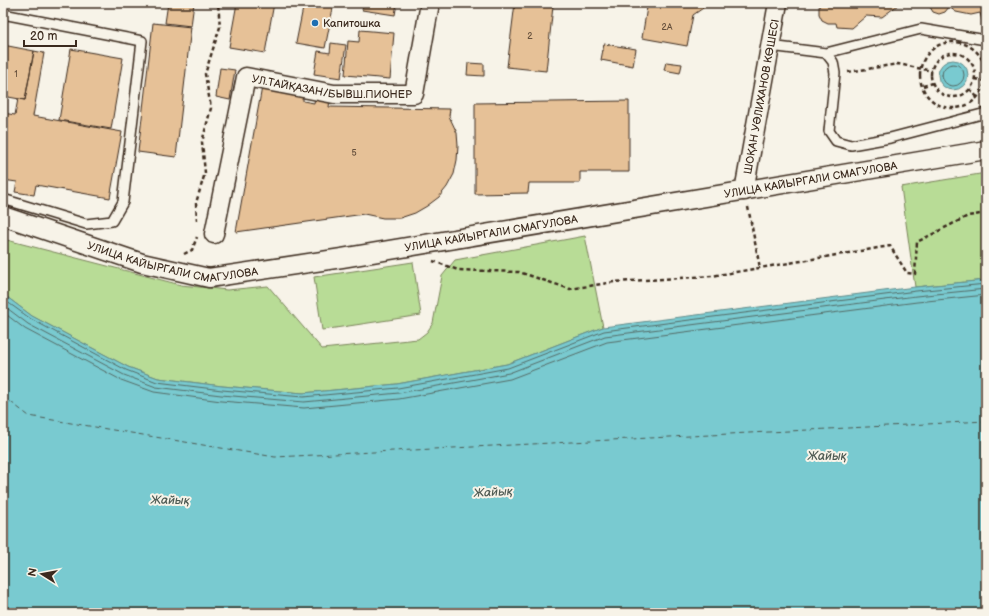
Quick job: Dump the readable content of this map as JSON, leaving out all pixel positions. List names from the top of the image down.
{
  "streets": {
    "street": ["УЛ.ТАЙҚАЗАН/БЫВШ.ПИОНЕР", "ШОҚАН УӘЛИХАНОВ КӨШЕСІ", "УЛИЦА КАЙЫРГАЛИ СМАГУЛОВА"]
  },
  "crossings": [
    ["ШОҚАН УӘЛИХАНОВ КӨШЕСІ", "УЛИЦА КАЙЫРГАЛИ СМАГУЛОВА"]
  ],
  "water": ["Жайық"],
  "places": ["Капитошка"],
  "house_numbers": [
    "2А",
    "2",
    "1",
    "5"
  ],
  "scale_bar": "20 m",
  "north": "left"
}
